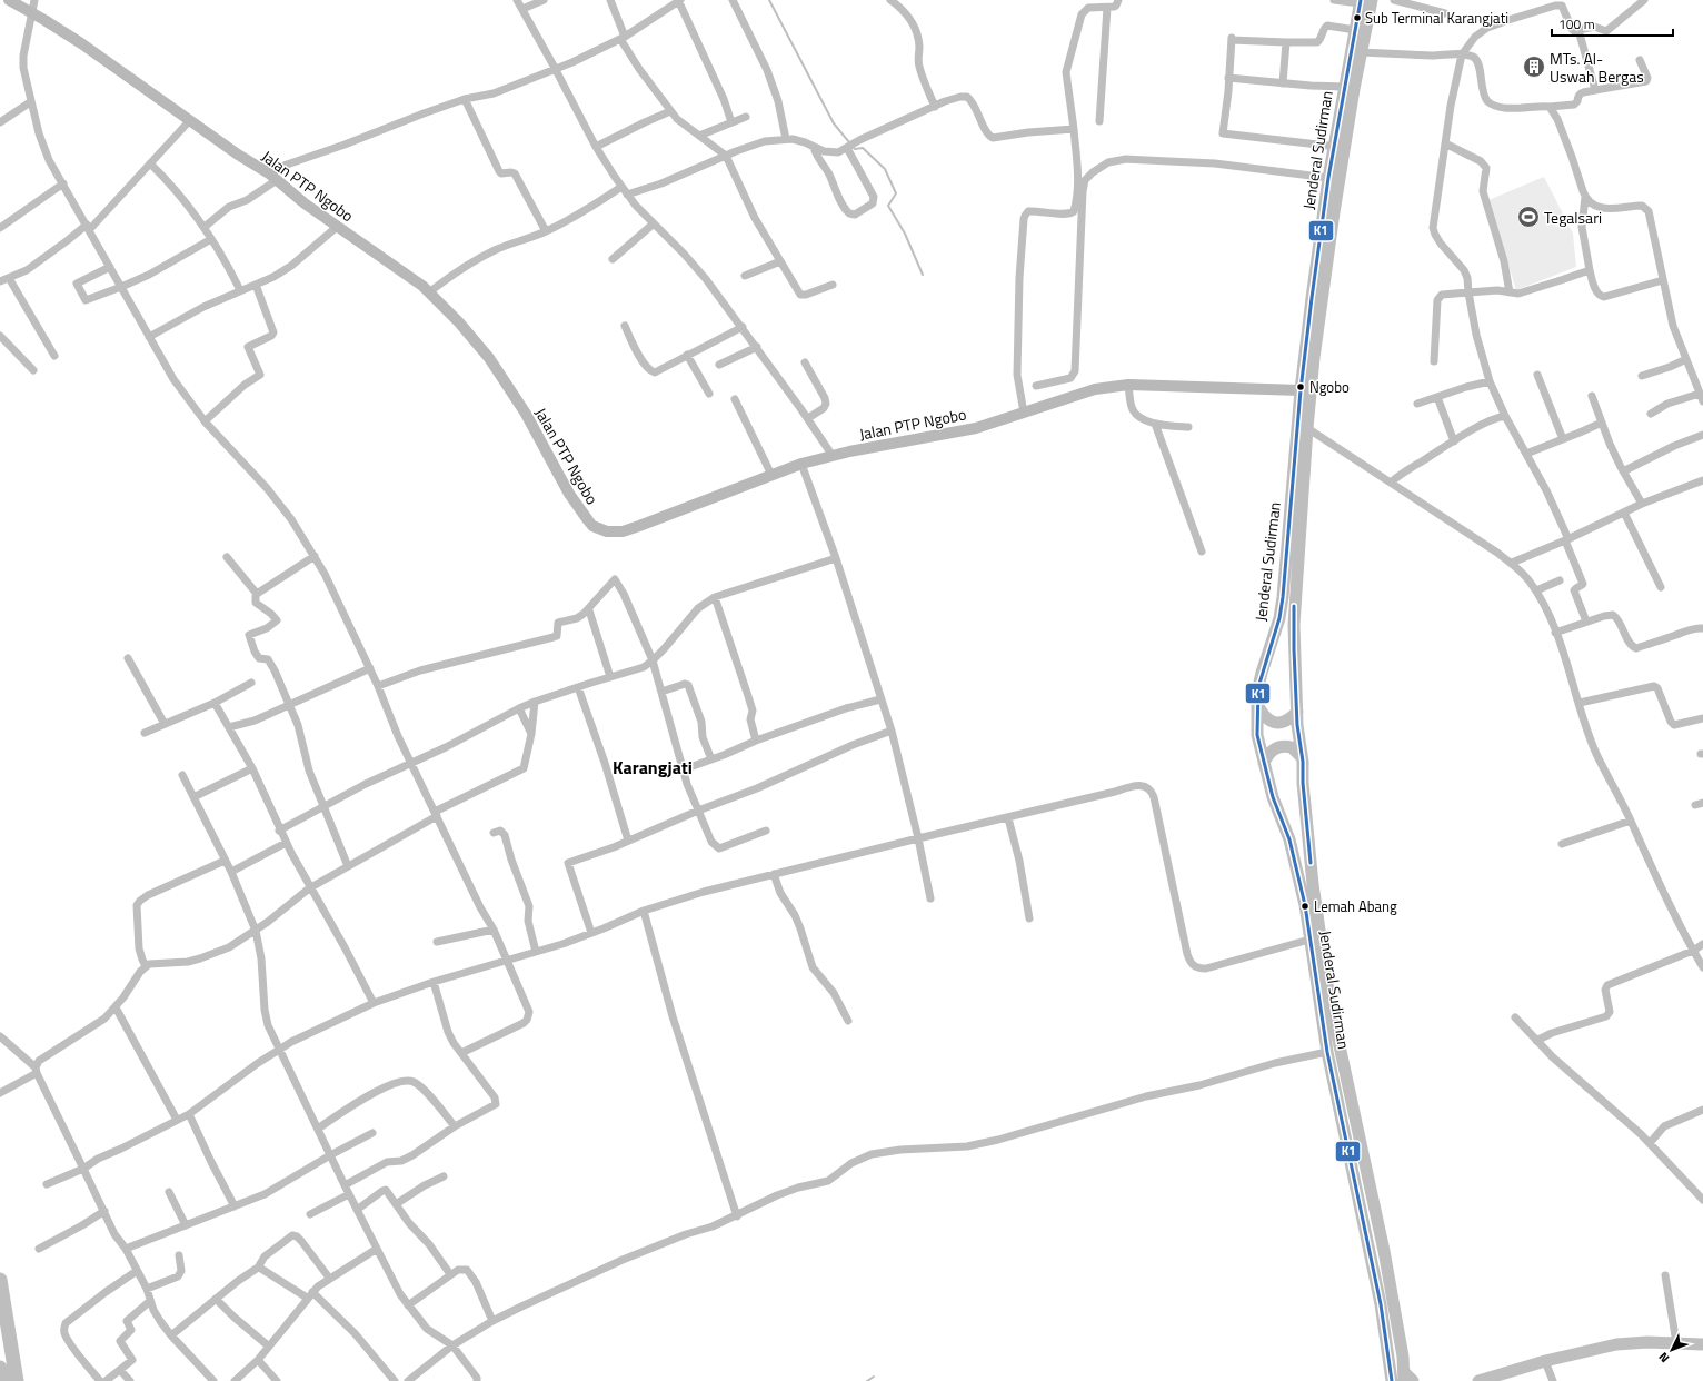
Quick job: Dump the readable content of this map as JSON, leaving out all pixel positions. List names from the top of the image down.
{
  "streets": {
    "main road": ["Jenderal Sudirman", "Jalan PTP Ngobo"]
  },
  "crossings": [
    ["Jenderal Sudirman", "Jalan PTP Ngobo"]
  ],
  "districts": ["Karangjati"],
  "places": {
    "other": ["Sub Terminal Karangjati", "Ngobo", "Lemah Abang"],
    "building": ["MTs. Al- Uswah Bergas"],
    "sports": ["Tegalsari"]
  },
  "lines": ["transit line K1"],
  "scale_bar": "100 m",
  "north": "bottom left"
}
